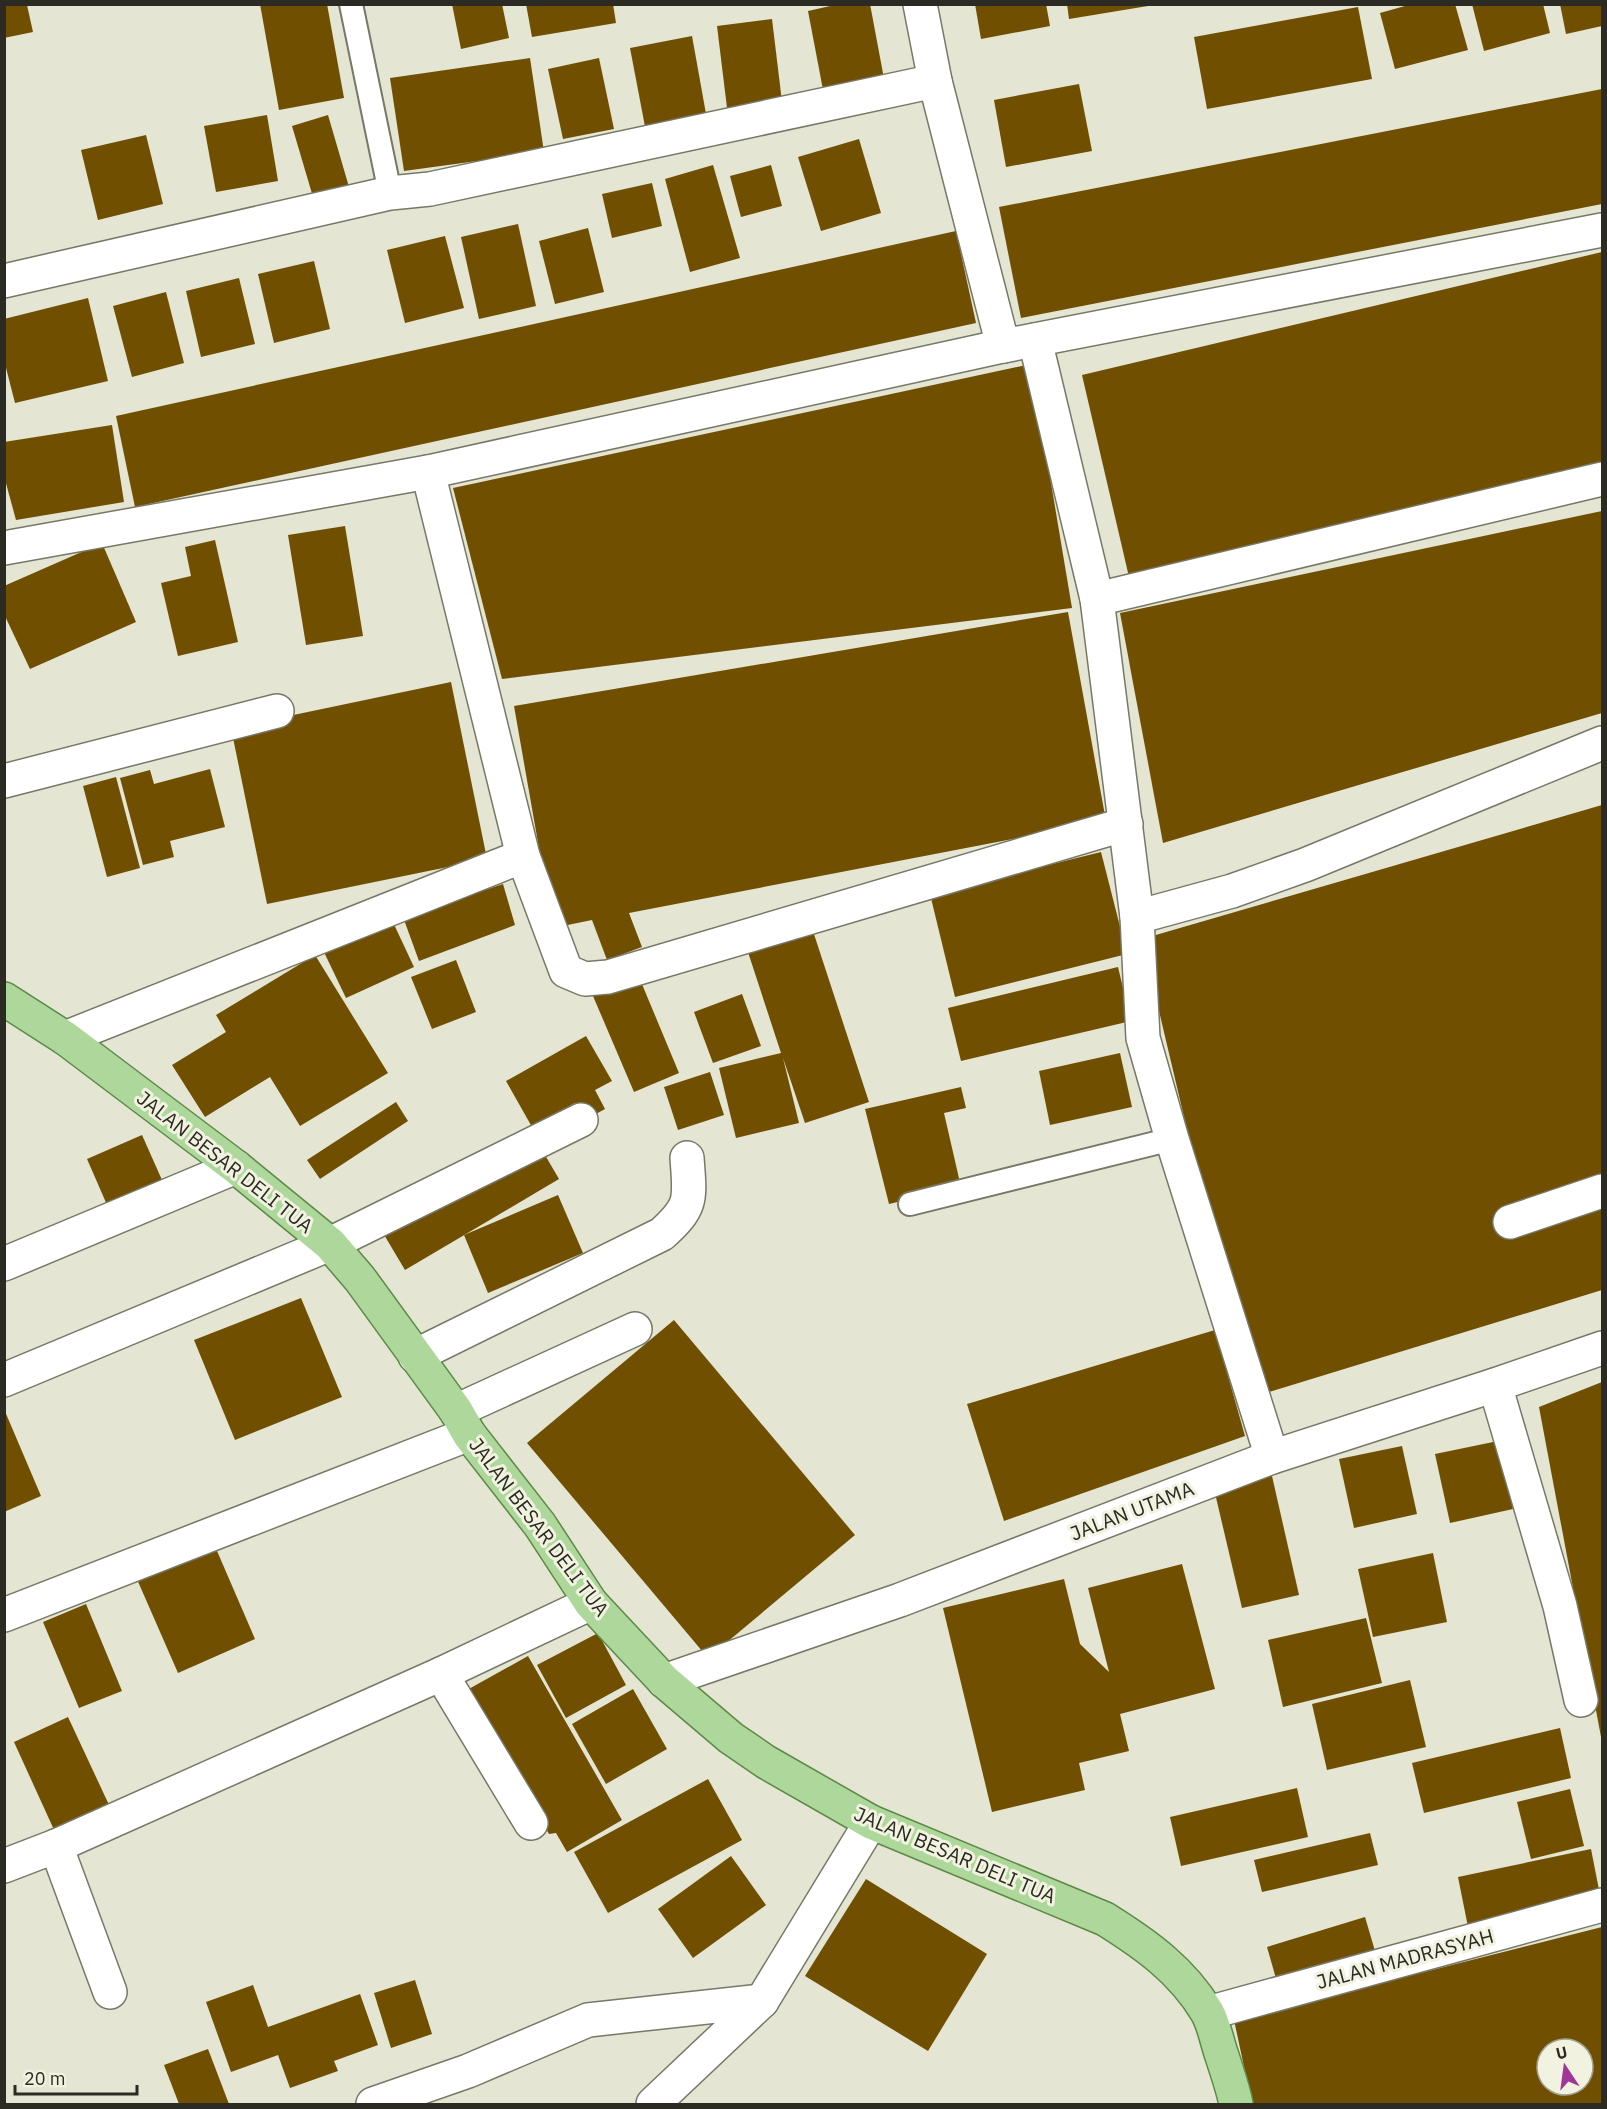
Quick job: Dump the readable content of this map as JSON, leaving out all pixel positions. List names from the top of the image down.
{
  "streets": {
    "main road": ["JALAN BESAR DELI TUA"],
    "street": ["JALAN UTAMA", "JALAN MADRASYAH"]
  },
  "crossings": [
    ["JALAN BESAR DELI TUA", "JALAN UTAMA"],
    ["JALAN BESAR DELI TUA", "JALAN MADRASYAH"]
  ],
  "scale_bar": "20 m",
  "north": "top"
}
